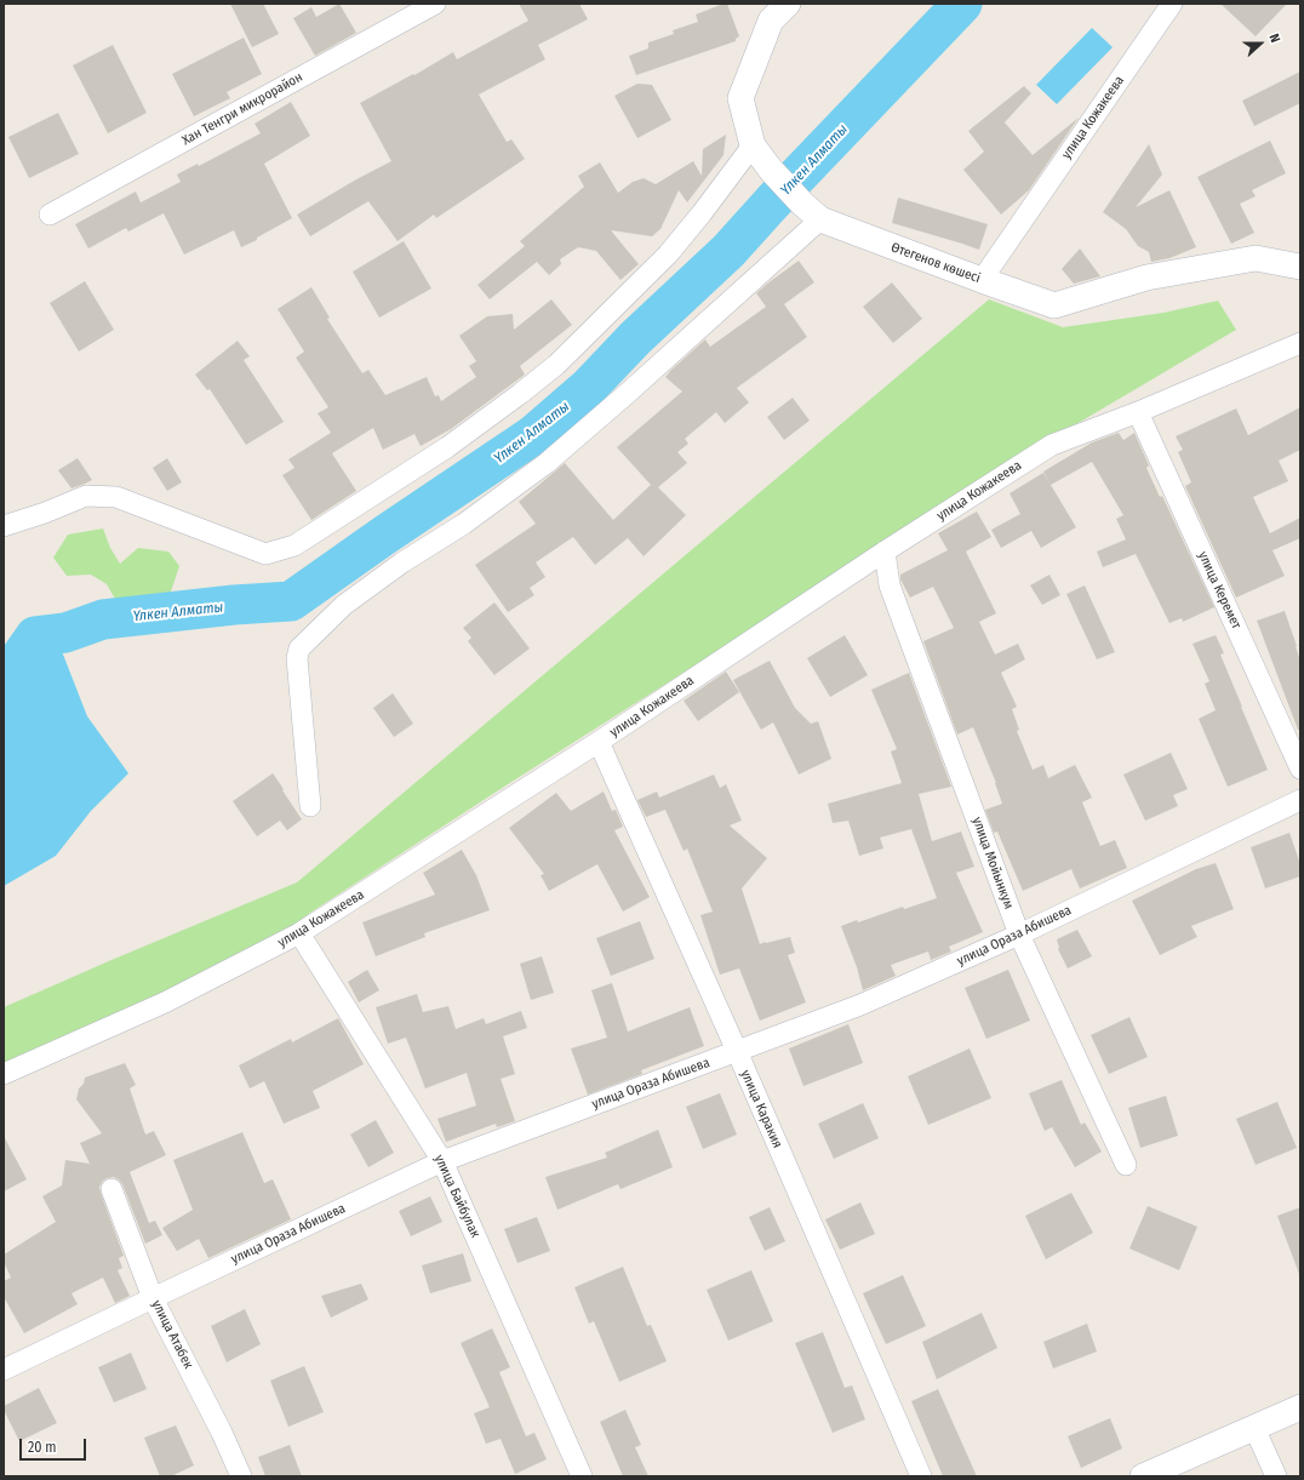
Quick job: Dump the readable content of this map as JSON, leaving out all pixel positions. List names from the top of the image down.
{
  "streets": {
    "street": [
      "Хан Тенгри микрорайон",
      "улица Кожакеева",
      "Өтегенов көшесі",
      "улица Керемет",
      "улица Мойынкум",
      "улица Ораза Абишева",
      "улица Каракия",
      "улица Байбулак",
      "улица Атабек"
    ]
  },
  "crossings": [
    ["улица Кожакеева", "Өтегенов көшесі"],
    ["улица Кожакеева", "улица Керемет"],
    ["улица Кожакеева", "улица Мойынкум"],
    ["улица Кожакеева", "улица Каракия"],
    ["улица Кожакеева", "улица Байбулак"],
    ["улица Мойынкум", "улица Ораза Абишева"],
    ["улица Ораза Абишева", "улица Каракия"],
    ["улица Ораза Абишева", "улица Байбулак"],
    ["улица Ораза Абишева", "улица Атабек"]
  ],
  "water": ["Үлкен Алматы"],
  "scale_bar": "20 m",
  "north": "right"
}
